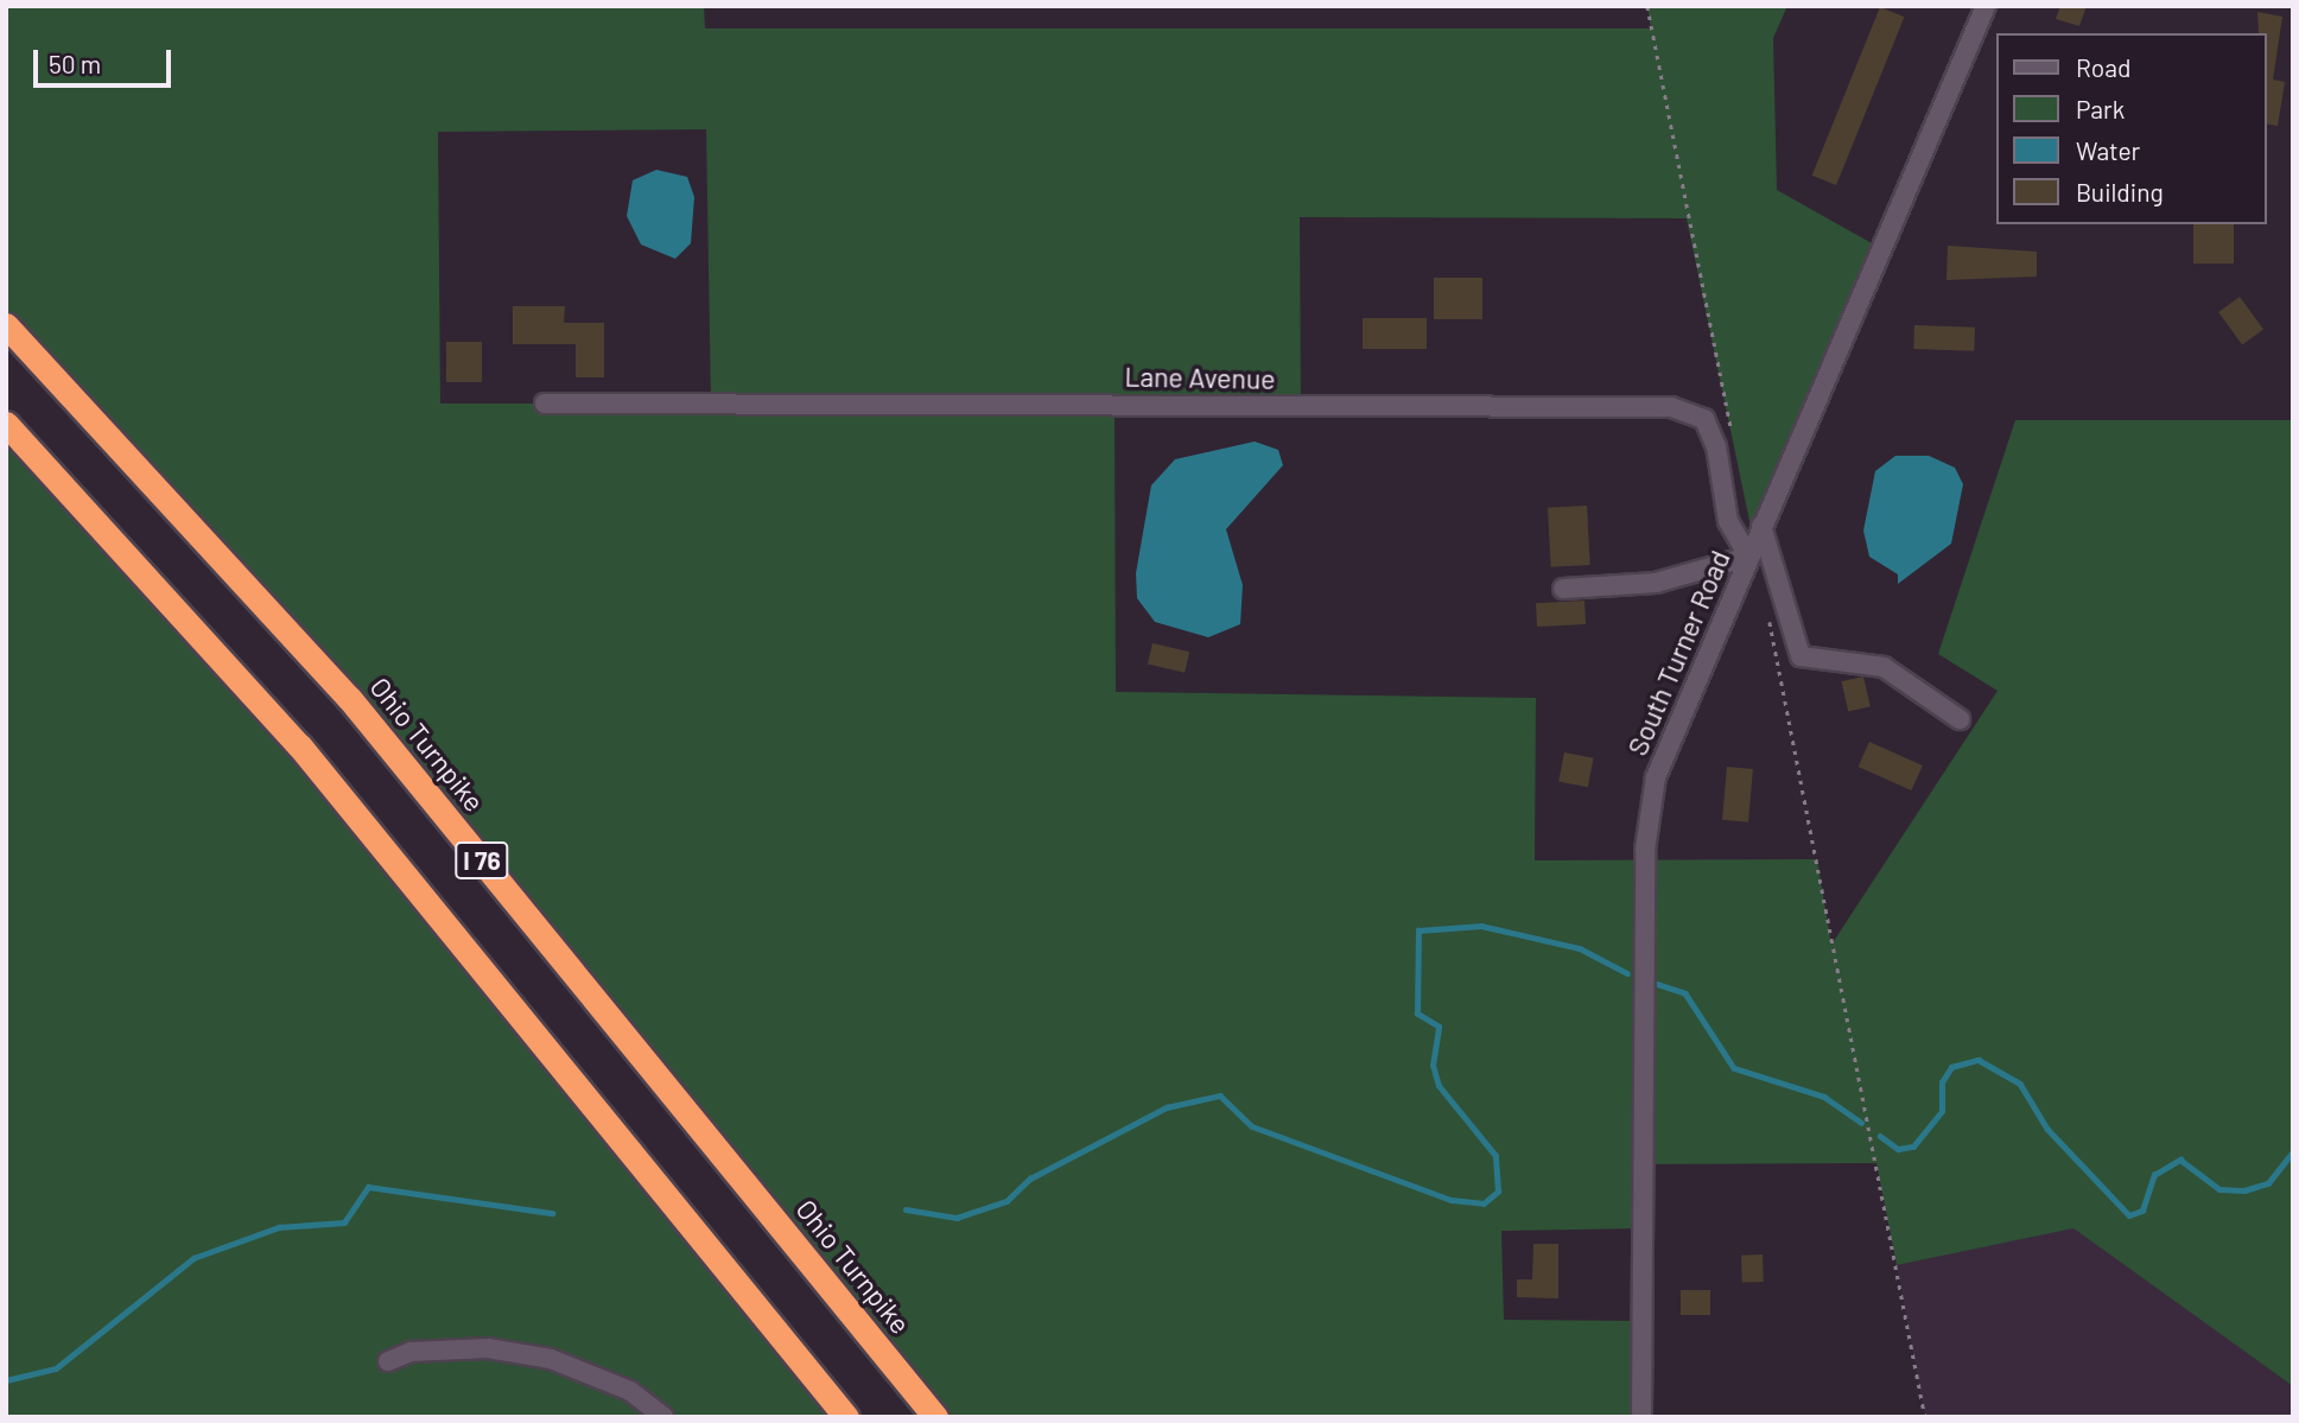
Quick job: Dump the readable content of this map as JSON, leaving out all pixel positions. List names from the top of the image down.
{
  "streets": {
    "highway": ["Ohio Turnpike", "I 76"],
    "street": ["Lane Avenue", "South Turner Road"]
  },
  "crossings": [
    ["Lane Avenue", "South Turner Road"]
  ],
  "legend": [
    "Road",
    "Park",
    "Water",
    "Building"
  ],
  "scale_bar": "50 m"
}
